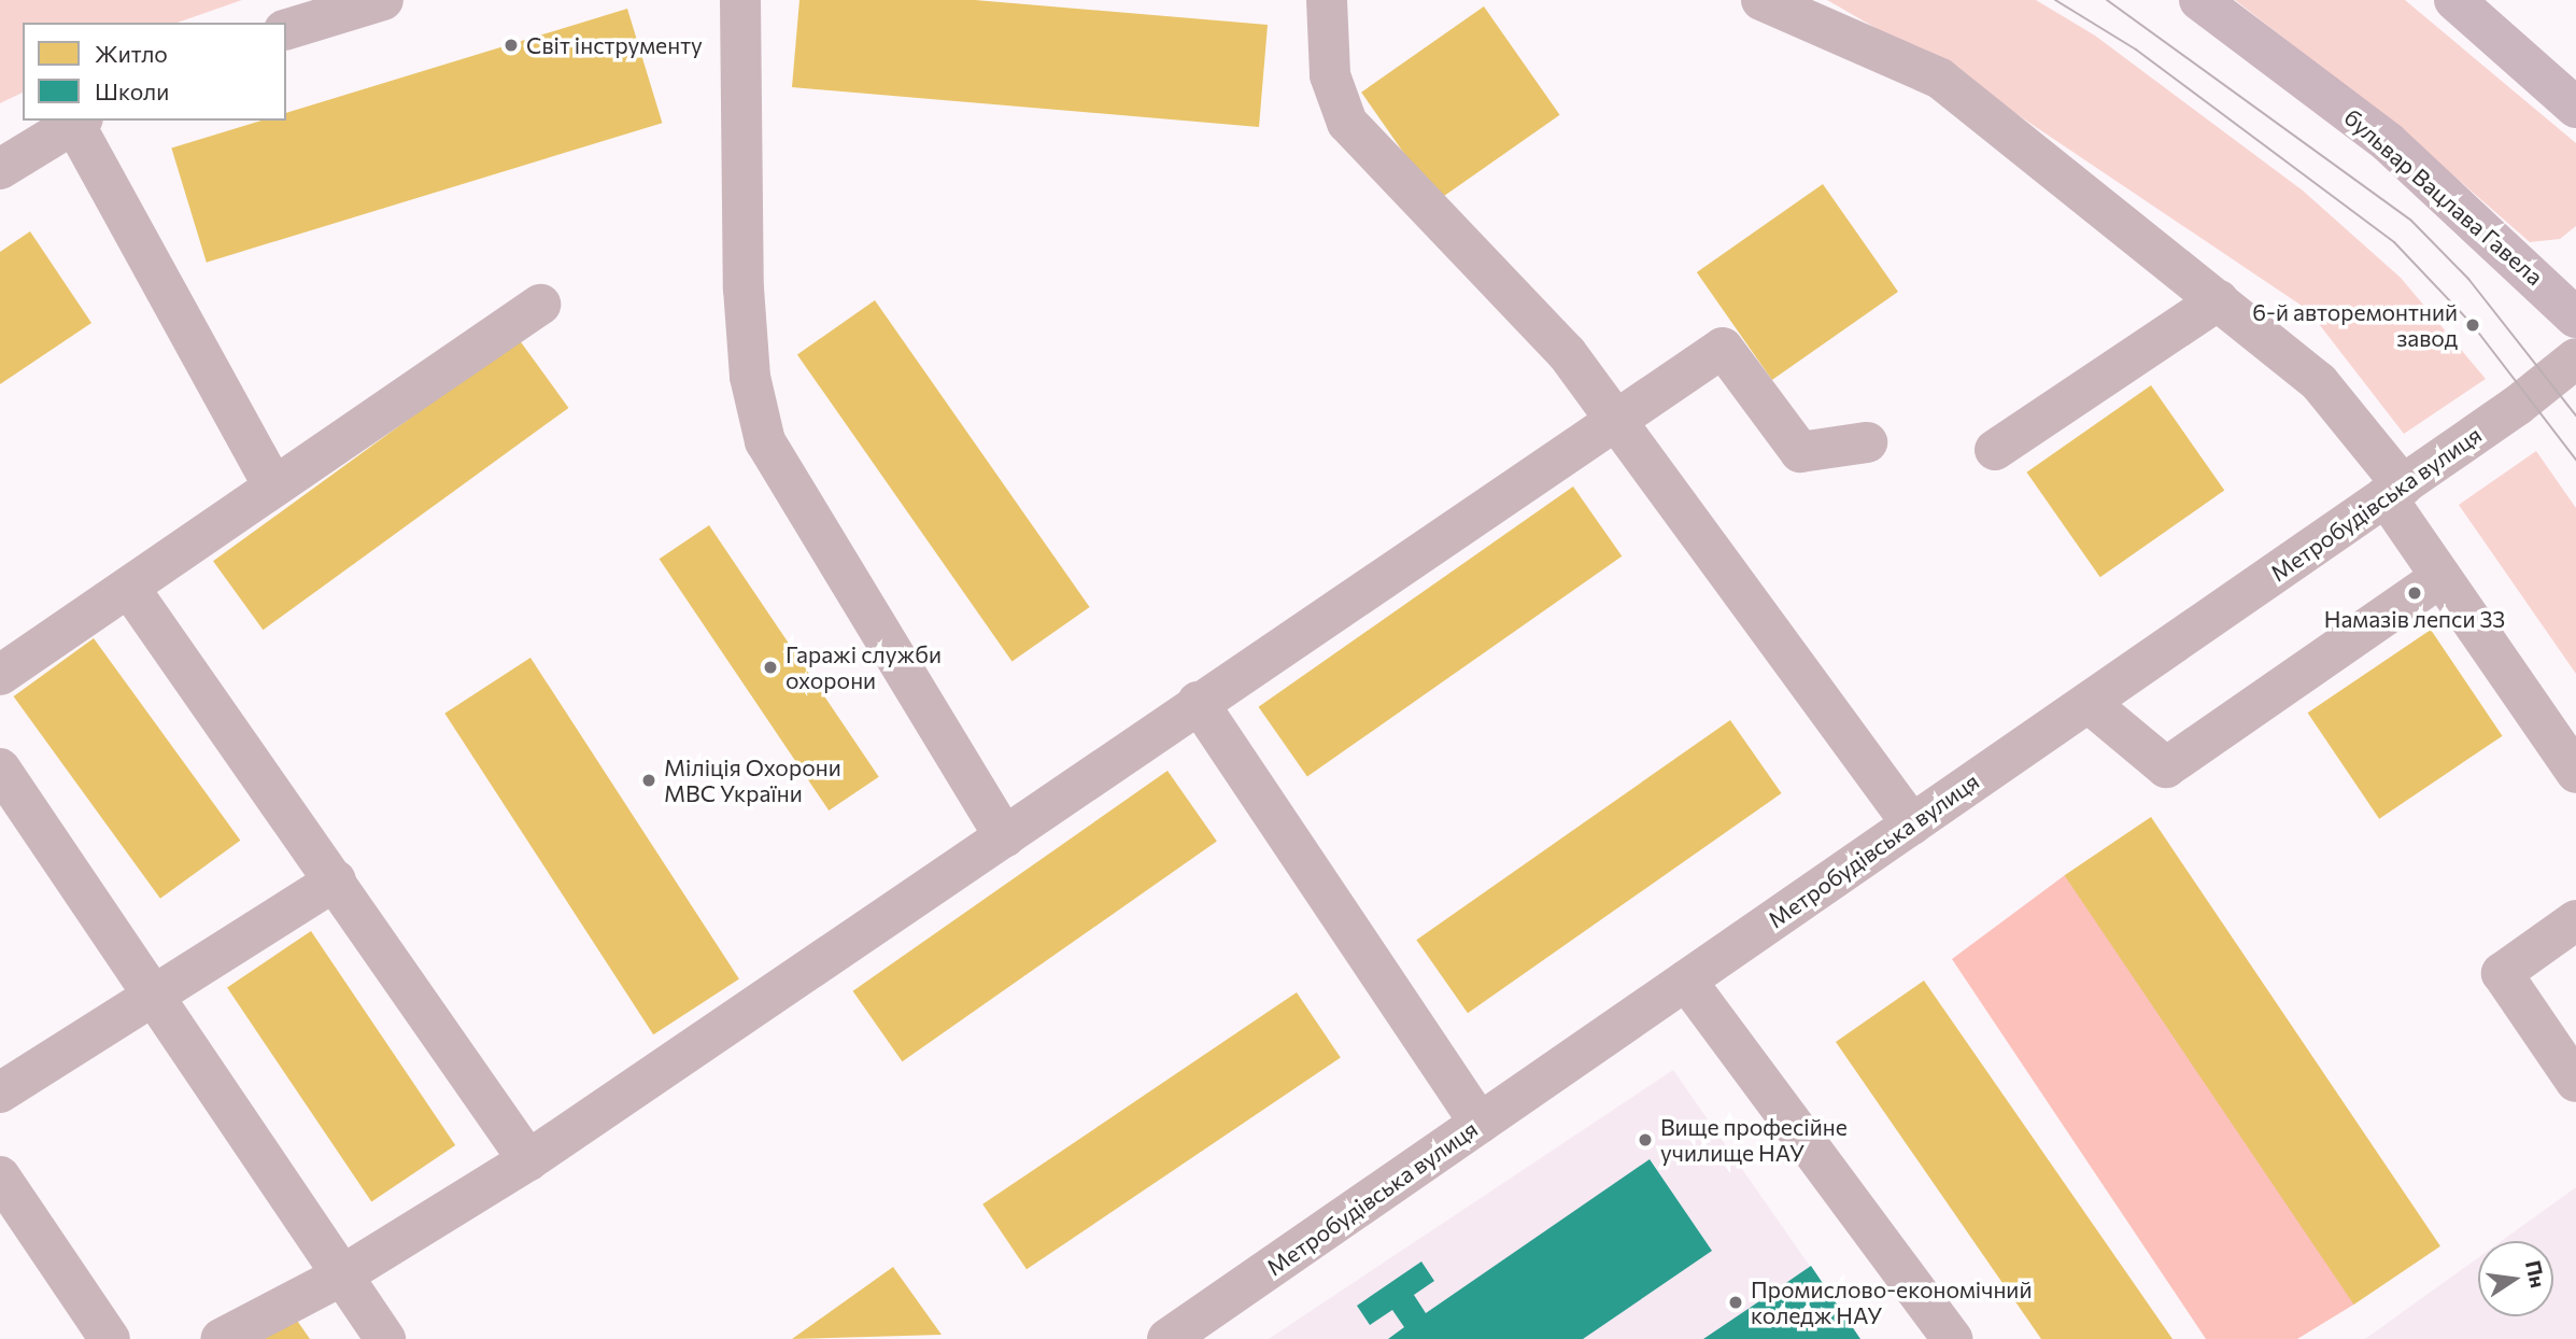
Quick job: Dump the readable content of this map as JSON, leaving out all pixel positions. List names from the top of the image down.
{
  "streets": {
    "main road": ["бульвар Вацлава Гавела"],
    "street": ["Метробудівська вулиця"]
  },
  "places": [
    "Світ інструменту",
    "6-й авторемонтний завод",
    "Намазів лепси 33",
    "Гаражі служби охорони",
    "Міліція Охорони МВС України",
    "Вище професійне училище НАУ",
    "Промислово-економічний коледж НАУ"
  ],
  "legend": ["Житло", "Школи"],
  "north": "right"
}
